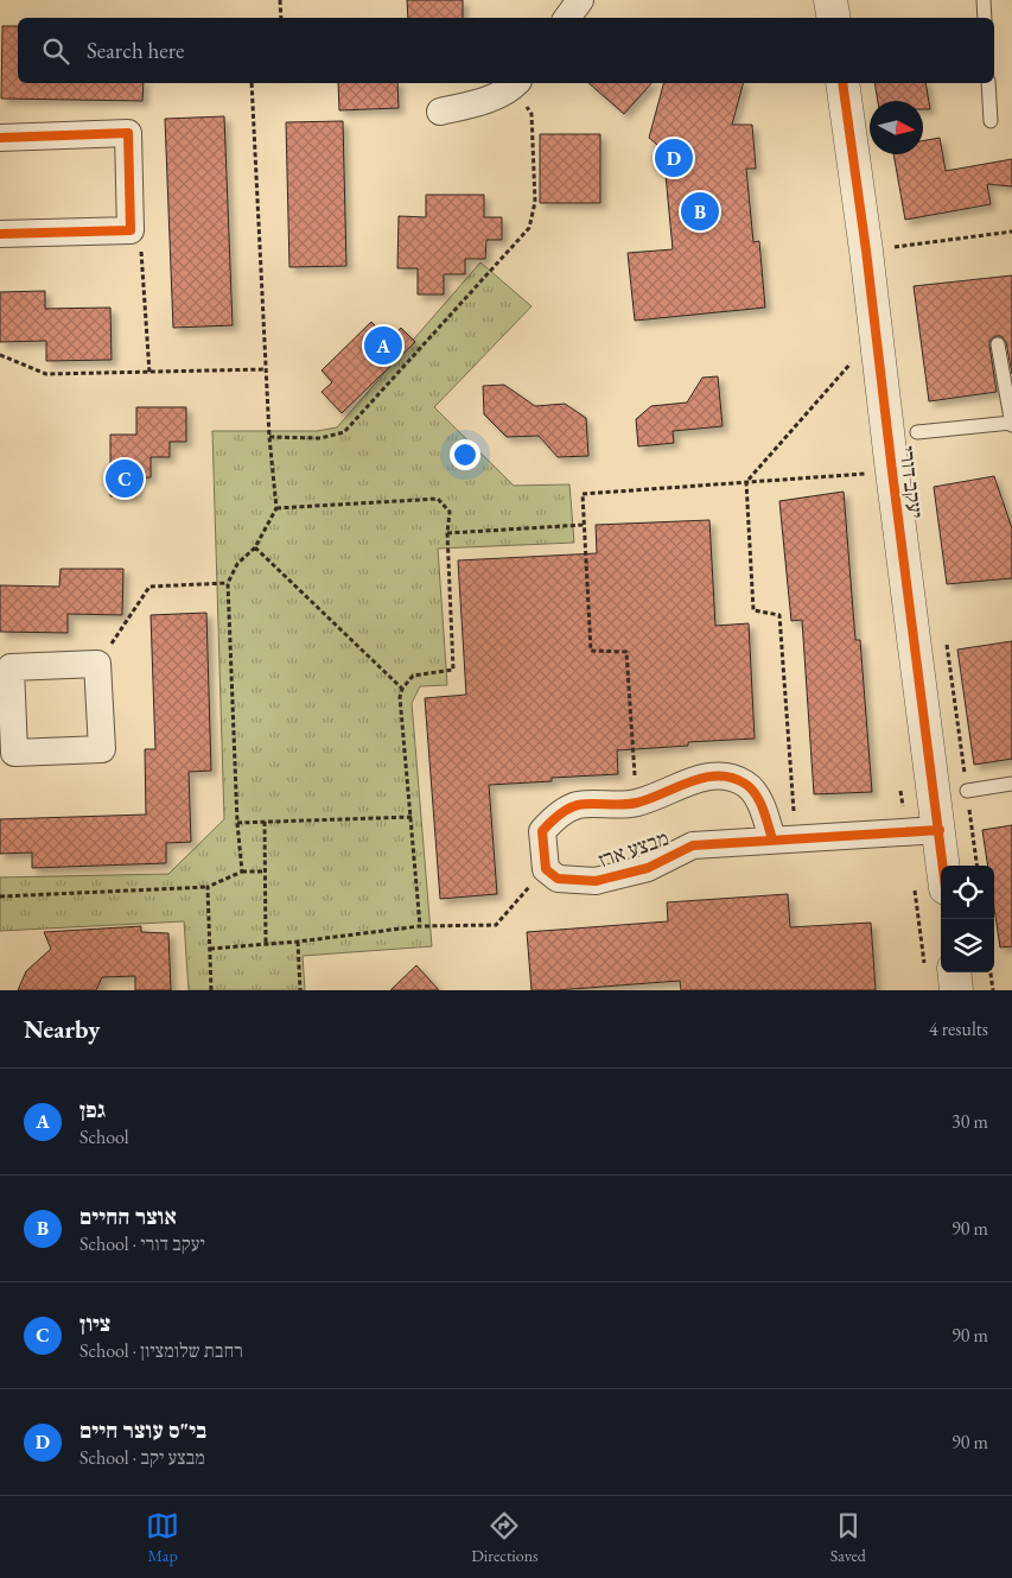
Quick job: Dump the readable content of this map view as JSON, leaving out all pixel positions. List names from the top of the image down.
{
  "streets": {
    "street": ["יעקב דורי", "מבצע ארז"]
  },
  "crossings": [
    ["יעקב דורי", "מבצע ארז"]
  ],
  "north": "right",
  "page": {
    "search": "Search here",
    "pins": [
      "D",
      "B",
      "A",
      "C"
    ],
    "heading": ["Nearby", "4 results"],
    "list": [
      {
        "mark": "A",
        "name": "גפן",
        "note": "School",
        "value": "30 m"
      },
      {
        "mark": "B",
        "name": "אוצר החיים",
        "note": "School · יעקב דורי",
        "value": "90 m"
      },
      {
        "mark": "C",
        "name": "ציון",
        "note": "School · רחבת שלומציון",
        "value": "90 m"
      },
      {
        "mark": "D",
        "name": "בי\"ס עוצר חיים",
        "note": "School · מבצע יקב",
        "value": "90 m"
      }
    ],
    "nav": ["Map", "Directions", "Saved"]
  }
}
